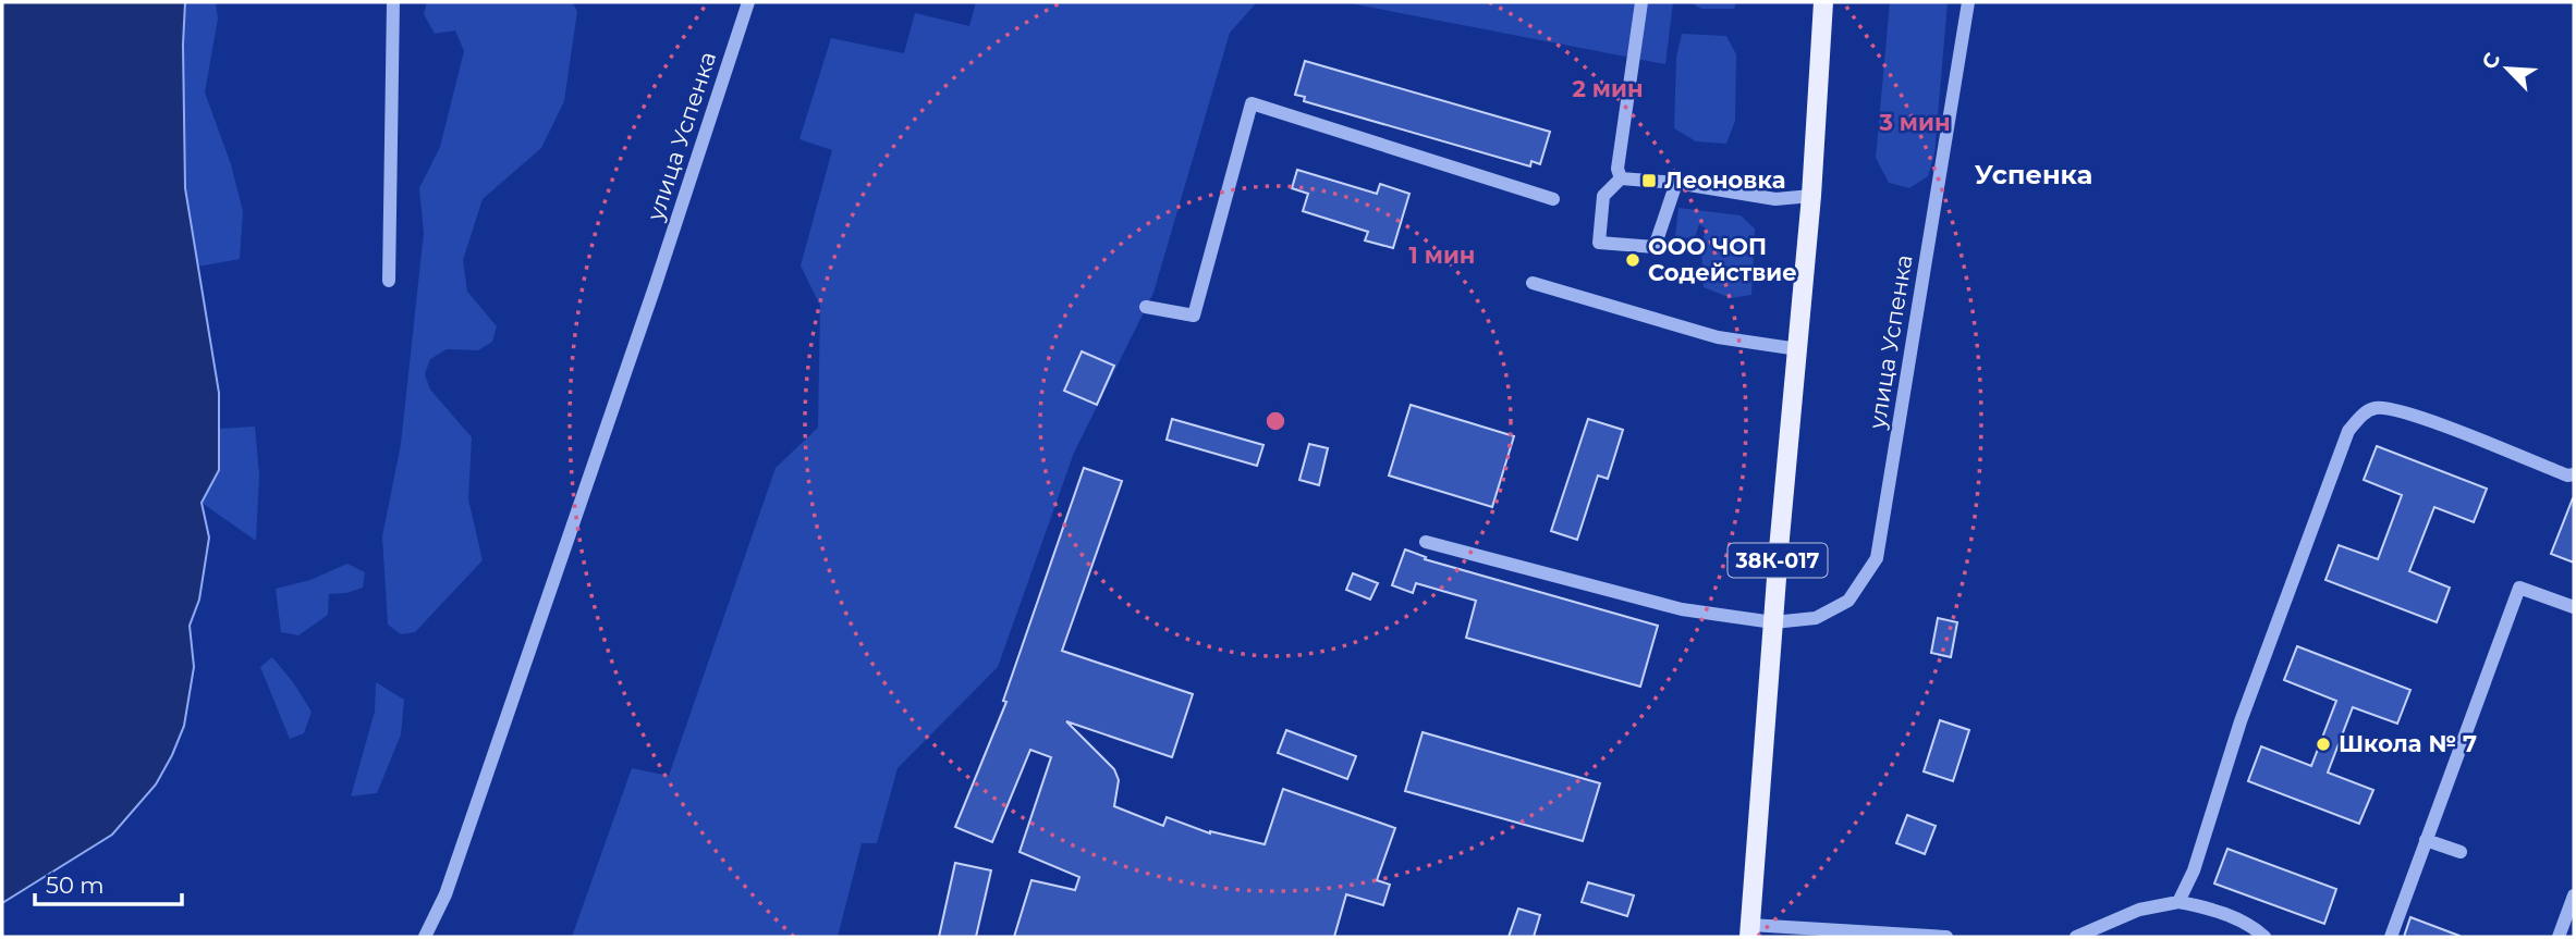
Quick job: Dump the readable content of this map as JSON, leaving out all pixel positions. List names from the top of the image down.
{
  "streets": {
    "main road": ["38К-017"],
    "street": ["улица Успенка"]
  },
  "crossings": [
    ["улица Успенка", "38К-017"]
  ],
  "districts": ["Успенка"],
  "places": {
    "transit": ["Леоновка"],
    "other": ["ООО ЧОП Содействие", "Школа № 7"]
  },
  "scale_bar": "50 m",
  "north": "top left",
  "rings": ["2 мин", "3 мин", "1 мин"]
}
